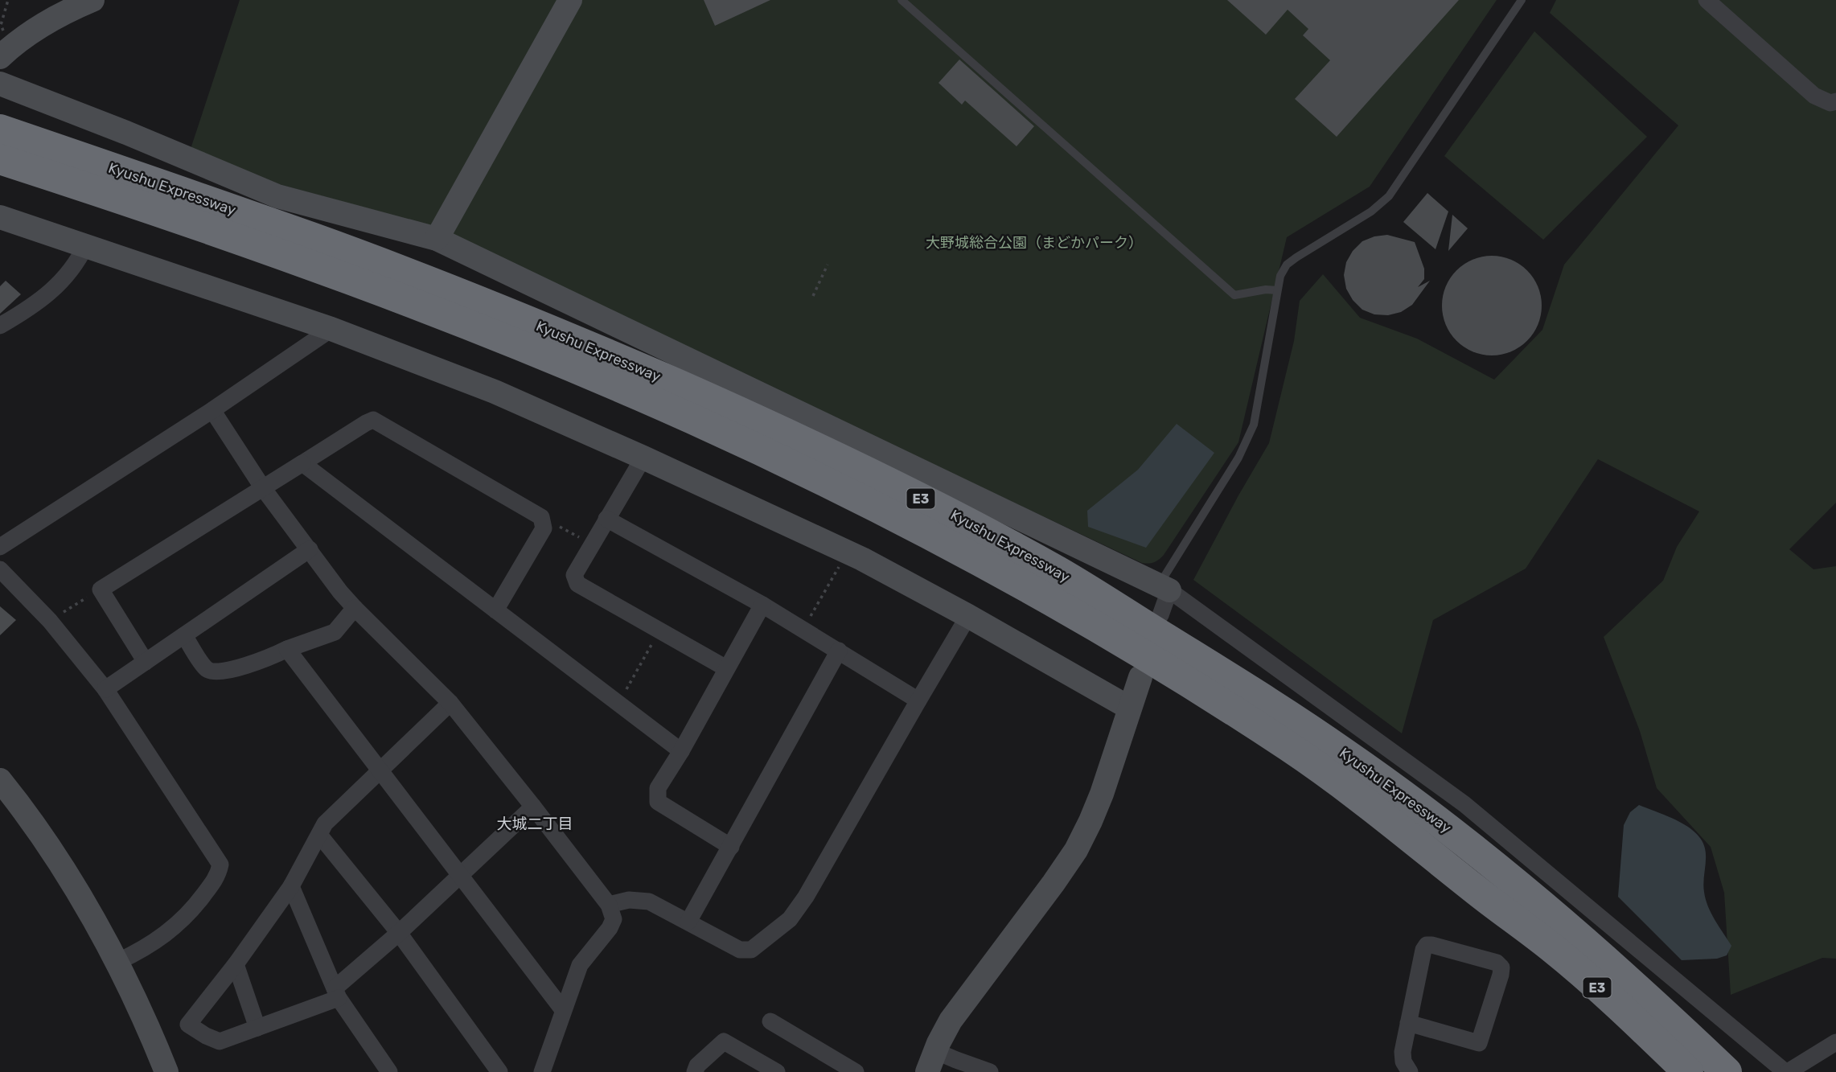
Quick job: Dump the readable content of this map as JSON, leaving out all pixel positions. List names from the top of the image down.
{
  "streets": {
    "highway": ["Kyushu Expressway", "E3"]
  },
  "districts": ["大城二丁目"],
  "parks": ["大野城総合公園（まどかパーク）"]
}
